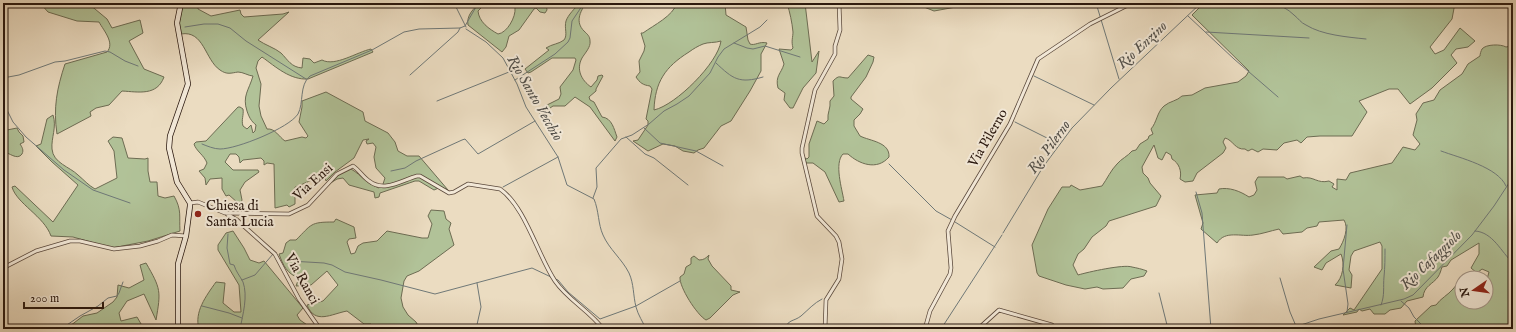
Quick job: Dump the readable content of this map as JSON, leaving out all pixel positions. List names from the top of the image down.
{
  "streets": {
    "street": ["Via Pilerno", "Via Ensi", "Via Ranci"]
  },
  "crossings": [
    ["Via Ensi", "Via Ranci"]
  ],
  "water": [
    "Rio Enzino",
    "Rio Santo Vecchio",
    "Rio Pilerno",
    "Rio Cafaggiolo"
  ],
  "places": ["Chiesa di Santa Lucia"],
  "scale_bar": "200 m",
  "north": "left"
}
